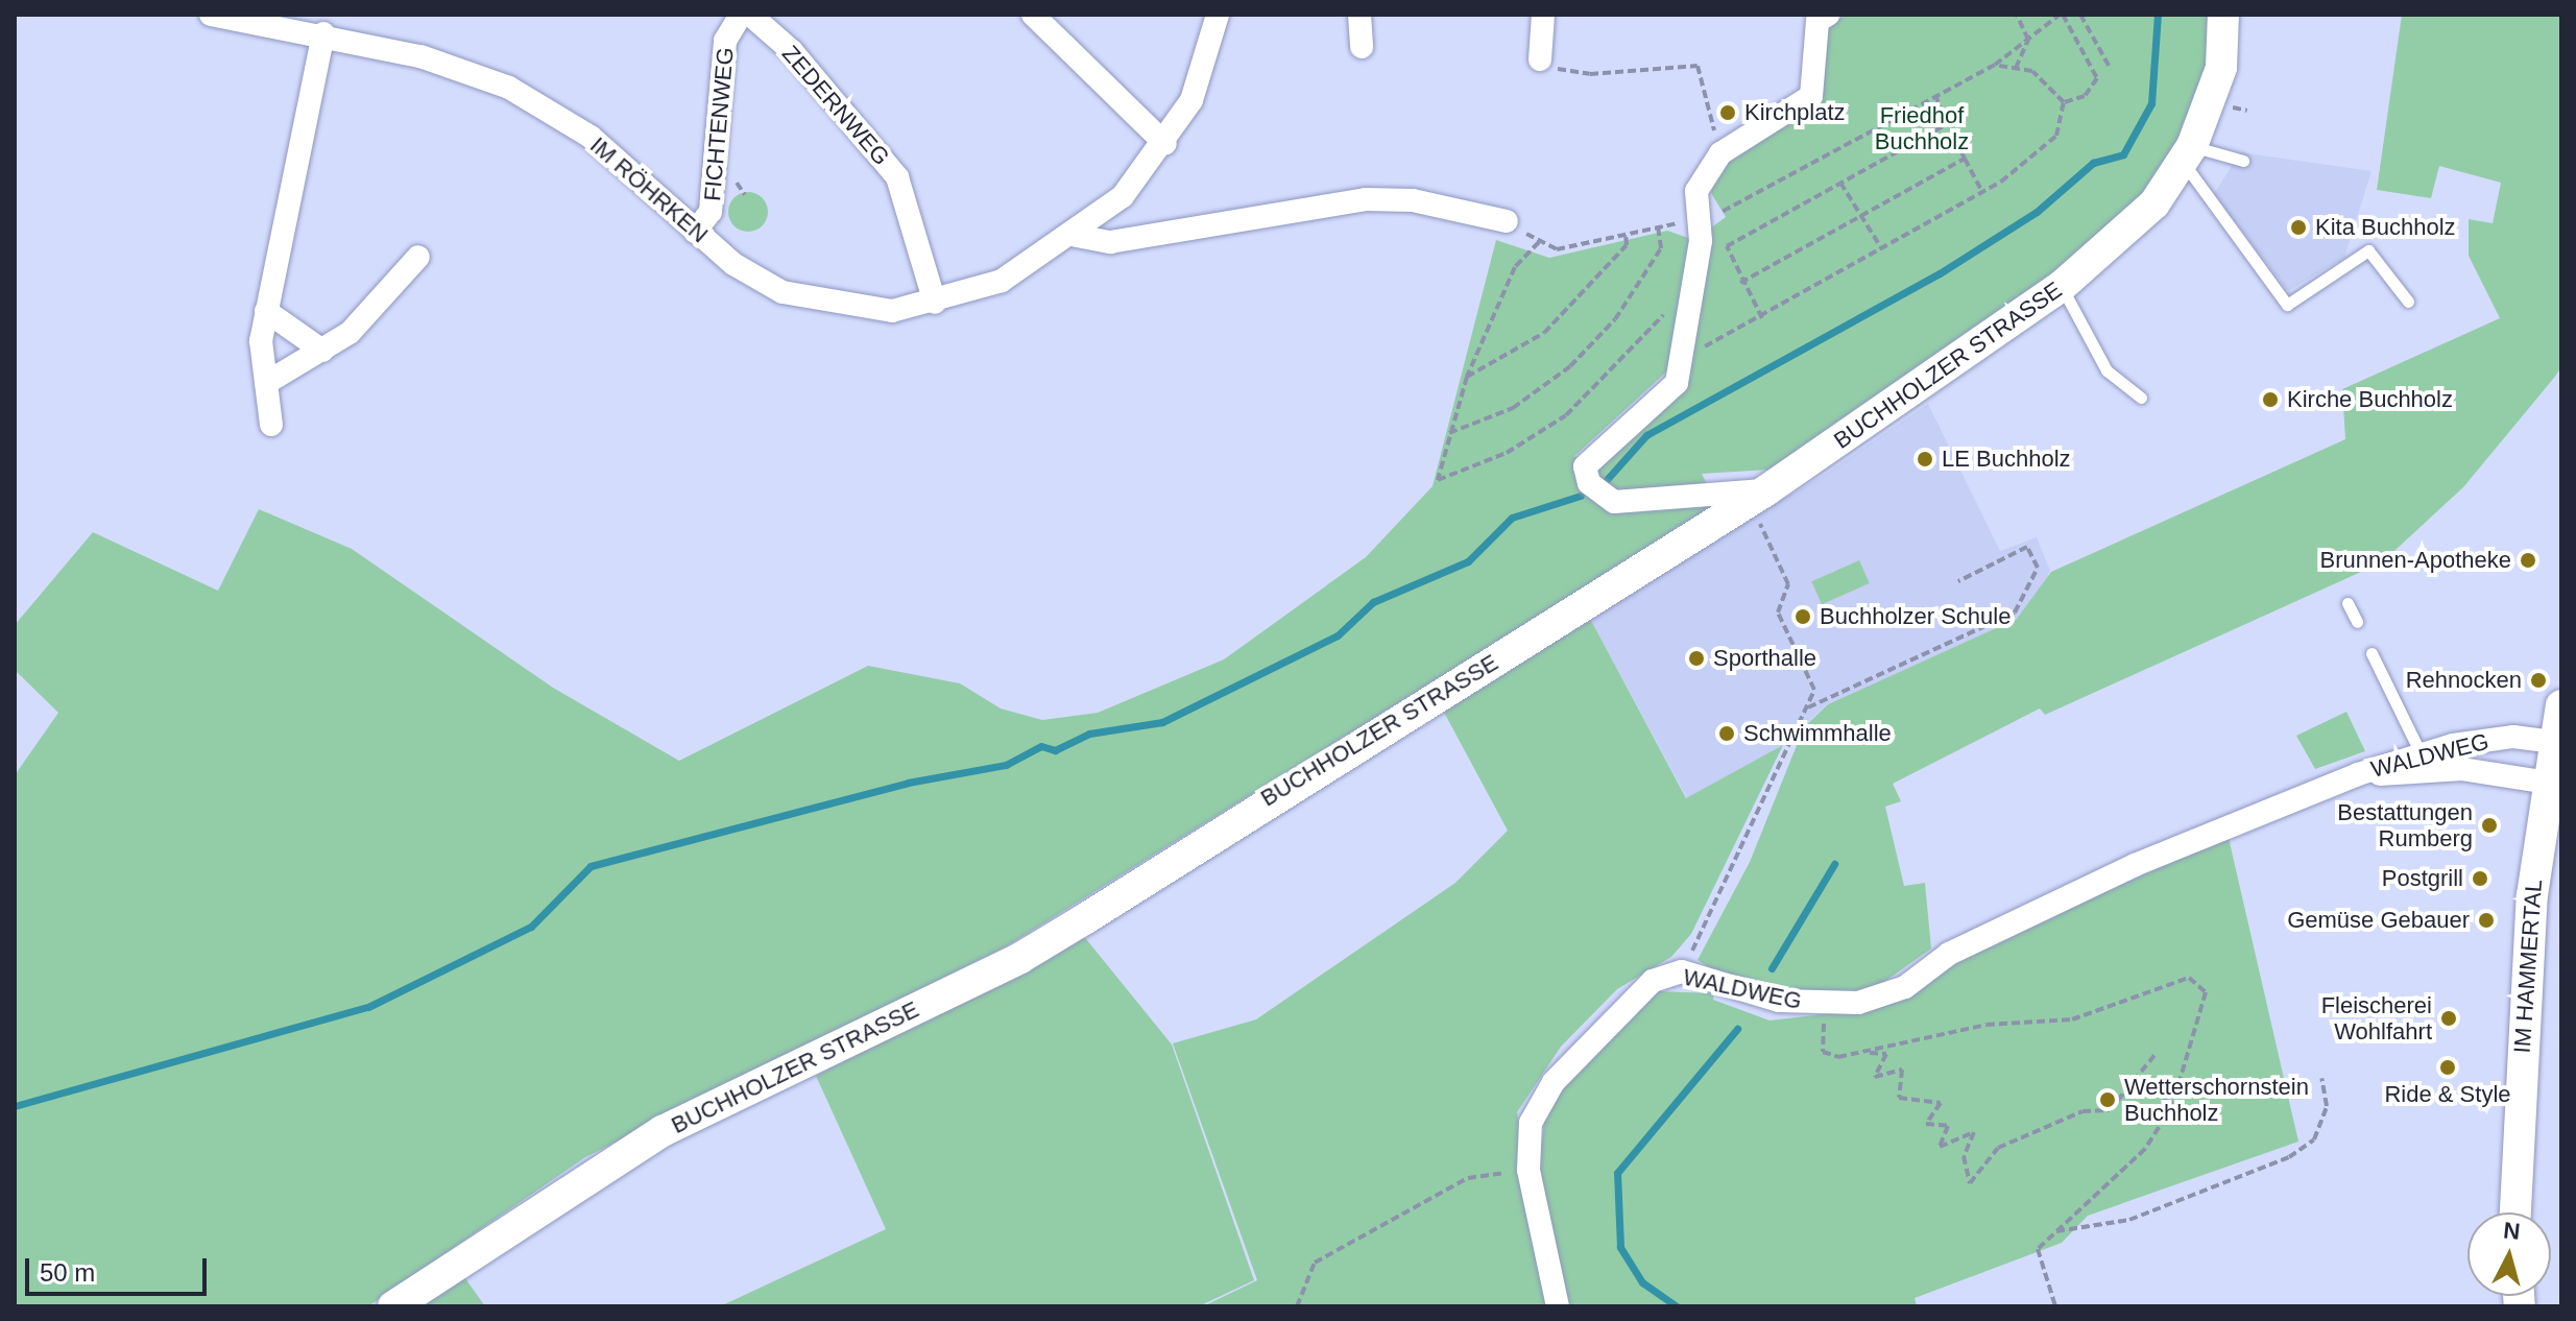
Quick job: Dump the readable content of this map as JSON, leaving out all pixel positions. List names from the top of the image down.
{
  "streets": {
    "street": [
      "ZEDERNWEG",
      "FICHTENWEG",
      "IM RÖHRKEN",
      "BUCHHOLZER STRASSE",
      "WALDWEG",
      "IM HAMMERTAL"
    ]
  },
  "crossings": [
    ["ZEDERNWEG", "IM RÖHRKEN"],
    ["FICHTENWEG", "IM RÖHRKEN"],
    ["WALDWEG", "IM HAMMERTAL"]
  ],
  "parks": ["Friedhof Buchholz"],
  "places": [
    "Kirchplatz",
    "Kita Buchholz",
    "Kirche Buchholz",
    "LE Buchholz",
    "Brunnen-Apotheke",
    "Buchholzer Schule",
    "Sporthalle",
    "Rehnocken",
    "Schwimmhalle",
    "Bestattungen Rumberg",
    "Postgrill",
    "Gemüse Gebauer",
    "Fleischerei Wohlfahrt",
    "Ride & Style",
    "Wetterschornstein Buchholz"
  ],
  "scale_bar": "50 m",
  "north": "top"
}
